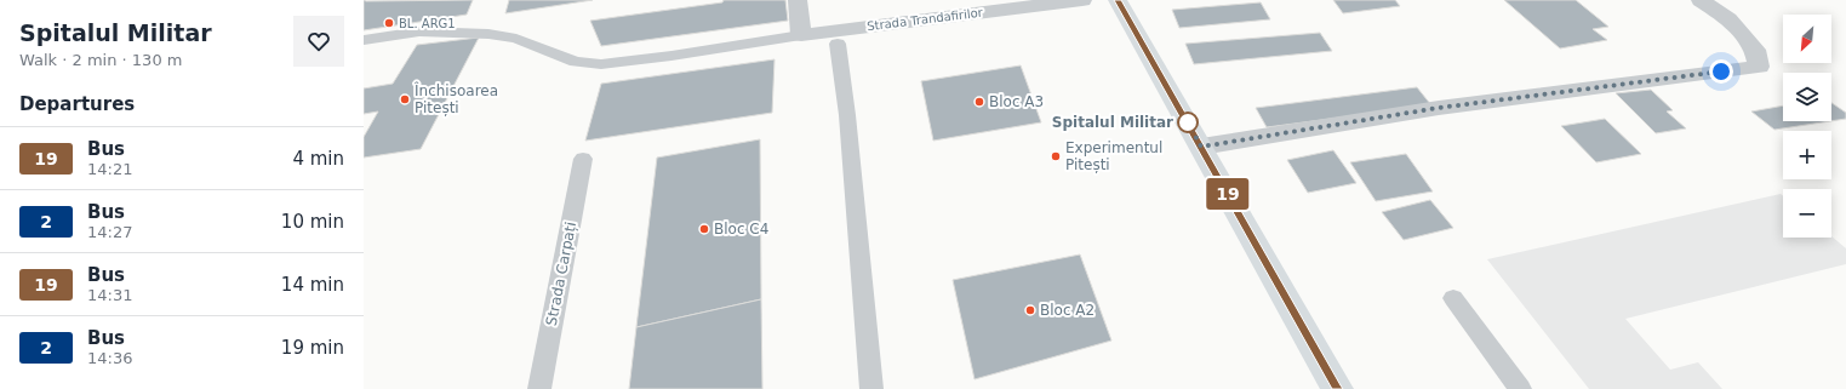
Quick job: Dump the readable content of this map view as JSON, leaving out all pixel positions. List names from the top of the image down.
{
  "streets": {
    "street": ["Strada Trandafirilor"],
    "lane": ["Strada Carpați"]
  },
  "places": [
    "BL. ARG1",
    "Închisoarea Pitești",
    "Bloc A3",
    "Spitalul Militar",
    "Experimentul Pitești",
    "Bloc C4",
    "Bloc A2"
  ],
  "lines": ["bus line 19"],
  "north": "bottom left",
  "page": {
    "heading": [
      ["Spitalul Militar", "Walk · 2 min · 130 m"],
      "Departures"
    ],
    "on_map": "19",
    "map_buttons": ["+", "−"],
    "list": [
      {
        "mark": "19",
        "name": "Bus",
        "note": "14:21",
        "value": "4 min"
      },
      {
        "mark": "2",
        "name": "Bus",
        "note": "14:27",
        "value": "10 min"
      },
      {
        "mark": "19",
        "name": "Bus",
        "note": "14:31",
        "value": "14 min"
      },
      {
        "mark": "2",
        "name": "Bus",
        "note": "14:36",
        "value": "19 min"
      }
    ]
  }
}
